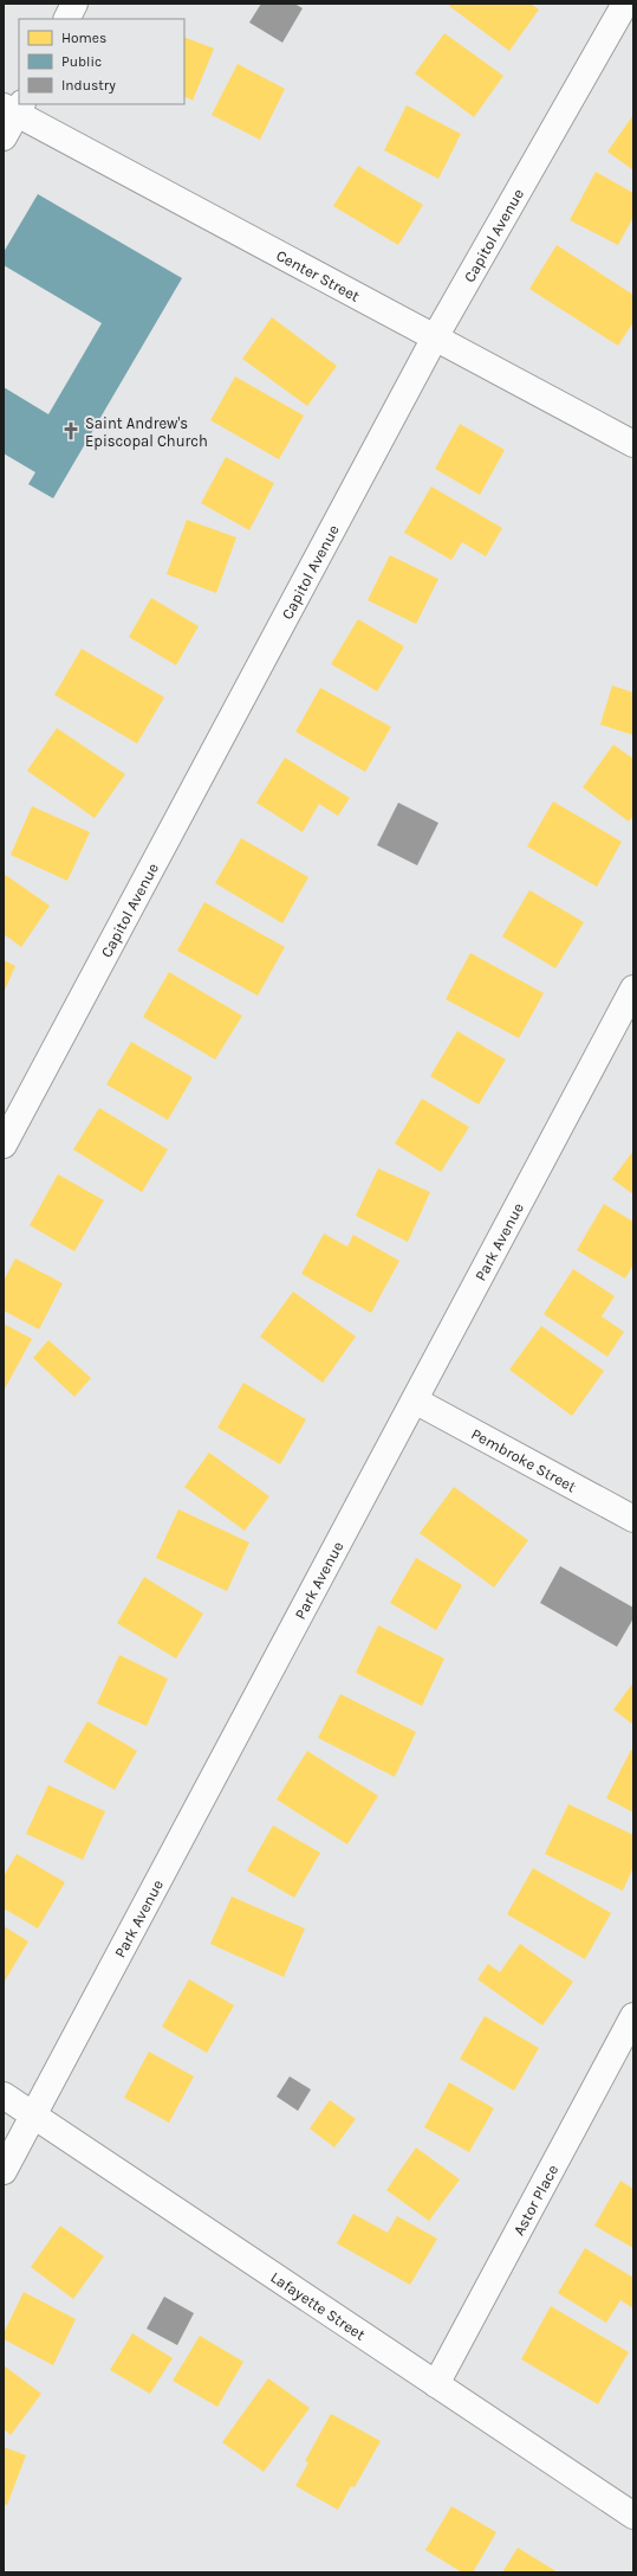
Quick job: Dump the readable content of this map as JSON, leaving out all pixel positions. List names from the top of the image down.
{
  "streets": {
    "street": [
      "Capitol Avenue",
      "Center Street",
      "Park Avenue",
      "Pembroke Street",
      "Astor Place",
      "Lafayette Street"
    ]
  },
  "crossings": [
    ["Capitol Avenue", "Center Street"],
    ["Park Avenue", "Pembroke Street"],
    ["Park Avenue", "Lafayette Street"],
    ["Astor Place", "Lafayette Street"]
  ],
  "places": {
    "church": ["Saint Andrew's Episcopal Church"]
  },
  "legend": ["Homes", "Public", "Industry"]
}
